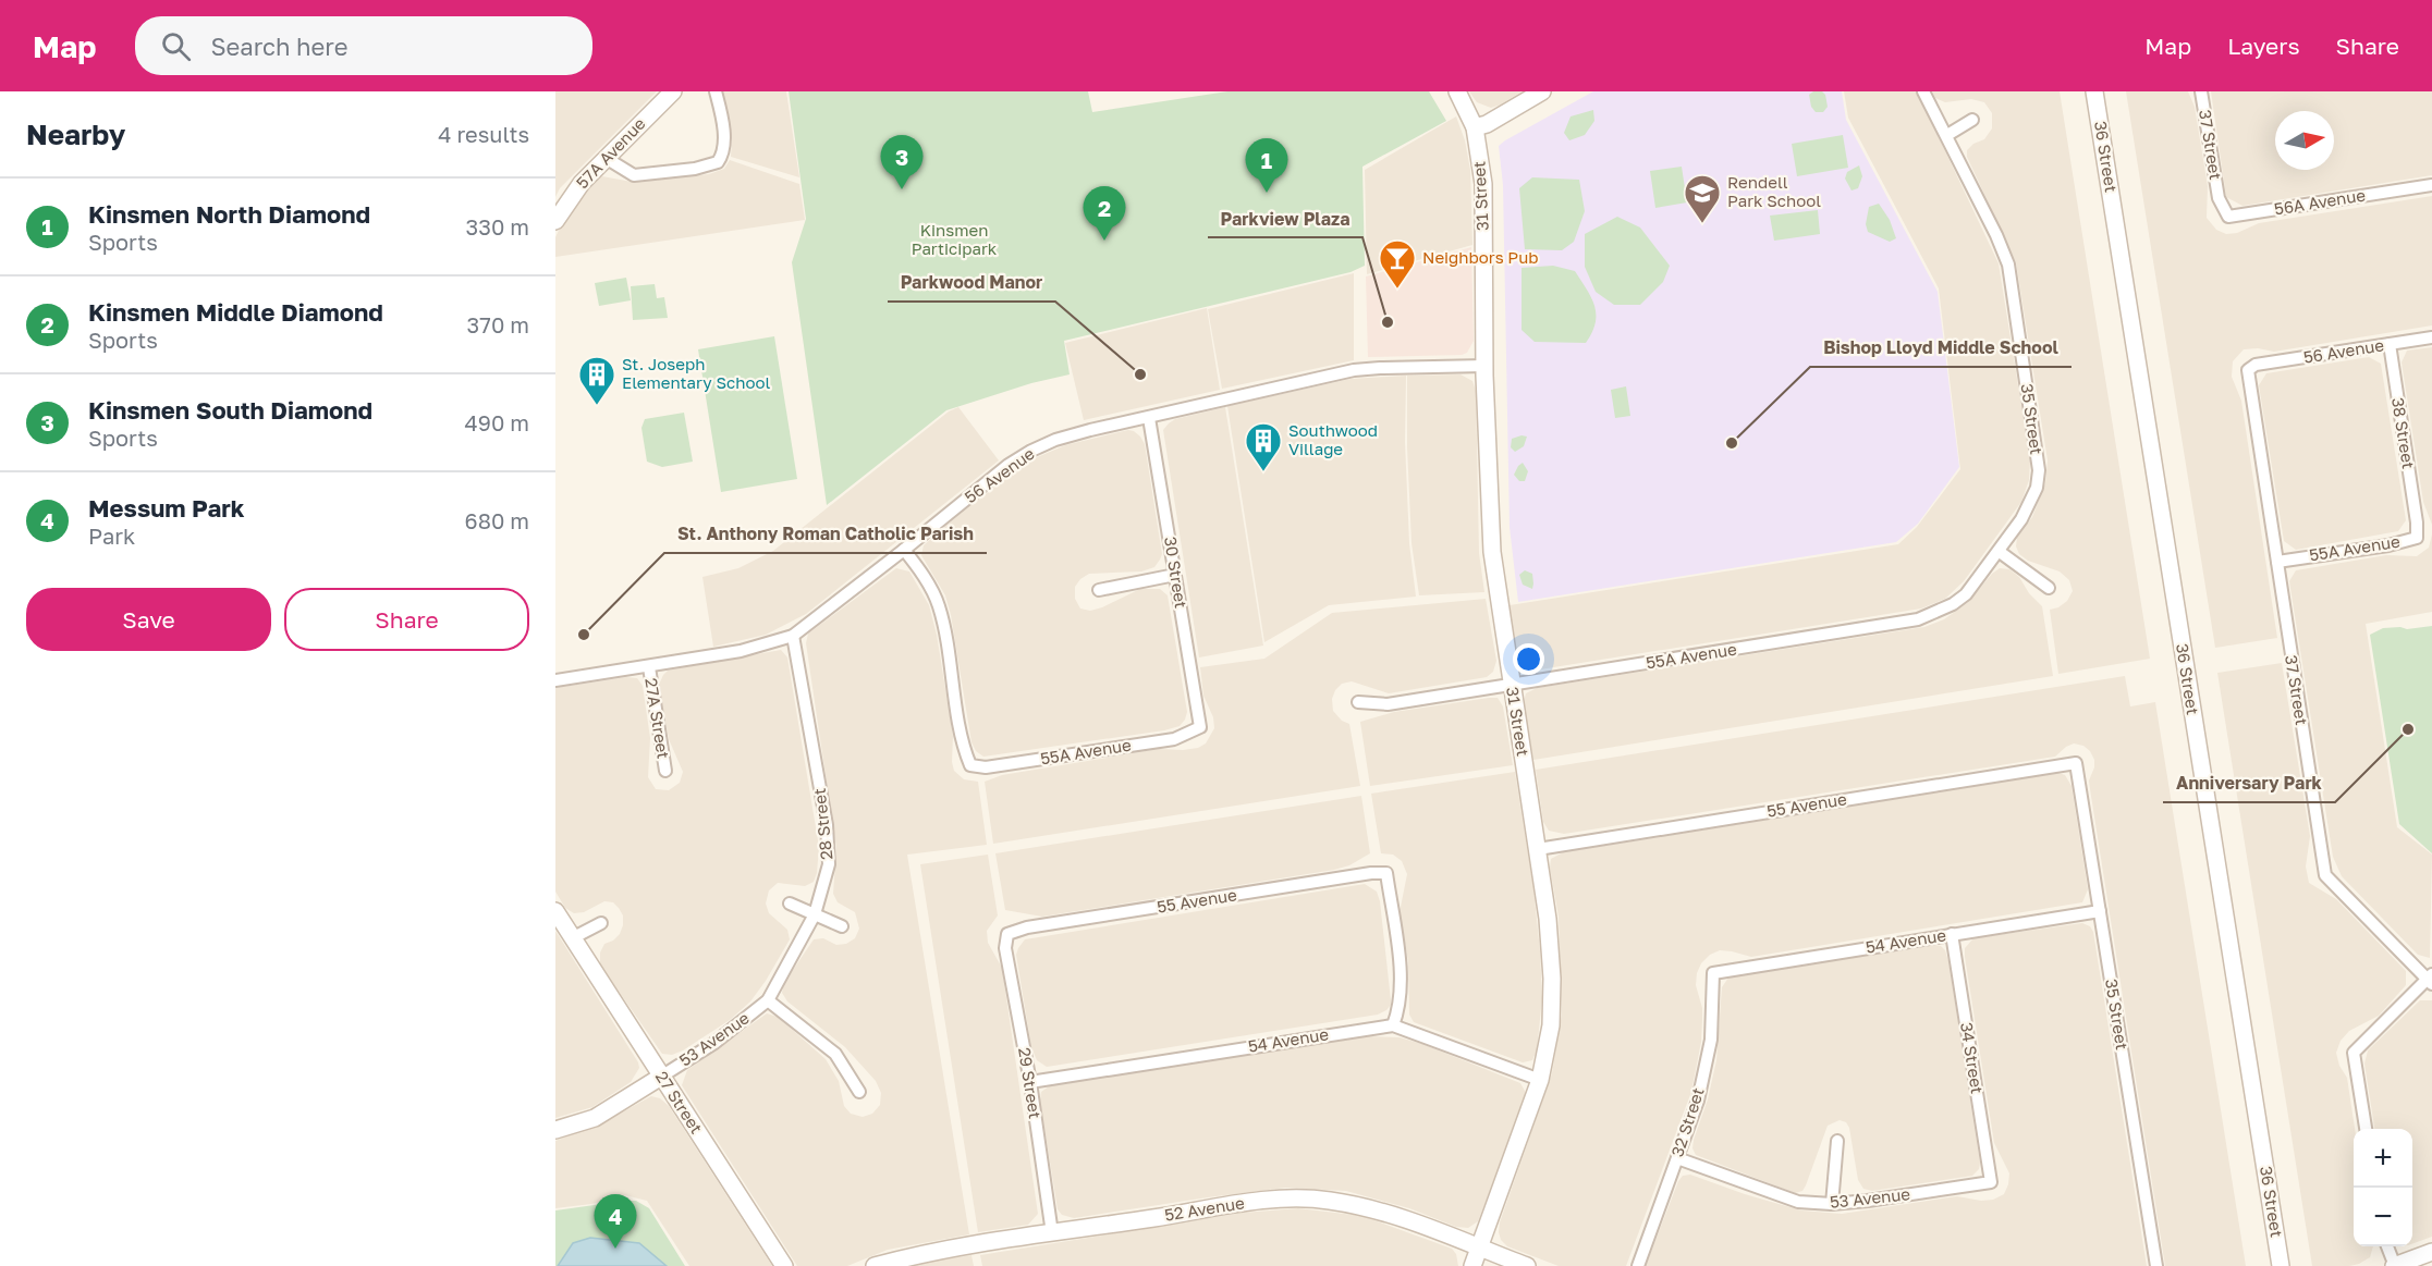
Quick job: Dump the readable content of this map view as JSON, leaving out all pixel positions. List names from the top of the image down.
{
  "streets": {
    "street": [
      "37 Street",
      "57A Avenue",
      "36 Street",
      "31 Street",
      "56A Avenue",
      "56 Avenue",
      "35 Street",
      "38 Street",
      "55A Avenue",
      "30 Street",
      "27A Street",
      "55 Avenue",
      "28 Street",
      "54 Avenue",
      "53 Avenue",
      "34 Street",
      "29 Street",
      "27 Street",
      "32 Street",
      "52 Avenue"
    ]
  },
  "crossings": [
    ["37 Street", "56A Avenue"],
    ["37 Street", "56 Avenue"],
    ["37 Street", "55A Avenue"],
    ["31 Street", "56 Avenue"],
    ["31 Street", "55A Avenue"],
    ["31 Street", "55 Avenue"],
    ["31 Street", "54 Avenue"],
    ["31 Street", "52 Avenue"],
    ["56 Avenue", "38 Street"],
    ["56 Avenue", "55A Avenue"],
    ["56 Avenue", "30 Street"],
    ["56 Avenue", "27A Street"],
    ["56 Avenue", "28 Street"],
    ["35 Street", "55A Avenue"],
    ["35 Street", "55 Avenue"],
    ["35 Street", "54 Avenue"],
    ["38 Street", "55A Avenue"],
    ["55A Avenue", "30 Street"],
    ["55 Avenue", "54 Avenue"],
    ["55 Avenue", "29 Street"],
    ["28 Street", "53 Avenue"],
    ["54 Avenue", "34 Street"],
    ["54 Avenue", "29 Street"],
    ["54 Avenue", "32 Street"],
    ["53 Avenue", "34 Street"],
    ["53 Avenue", "27 Street"],
    ["53 Avenue", "32 Street"],
    ["29 Street", "52 Avenue"]
  ],
  "parks": ["Kinsmen Participark"],
  "places": {
    "school or university": ["Rendell Park School"],
    "bar": ["Neighbors Pub"],
    "other": [
      "Parkview Plaza",
      "Parkwood Manor",
      "Bishop Lloyd Middle School",
      "St. Anthony Roman Catholic Parish",
      "Anniversary Park"
    ],
    "building": ["St. Joseph Elementary School", "Southwood Village"]
  },
  "north": "right",
  "page": {
    "header": "Map",
    "search": "Search here",
    "nav": ["Map", "Layers", "Share"],
    "heading": ["Nearby", "4 results"],
    "pins": [
      "3",
      "1",
      "2",
      "4"
    ],
    "list": [
      {
        "mark": "1",
        "name": "Kinsmen North Diamond",
        "note": "Sports",
        "value": "330 m"
      },
      {
        "mark": "2",
        "name": "Kinsmen Middle Diamond",
        "note": "Sports",
        "value": "370 m"
      },
      {
        "mark": "3",
        "name": "Kinsmen South Diamond",
        "note": "Sports",
        "value": "490 m"
      },
      {
        "mark": "4",
        "name": "Messum Park",
        "note": "Park",
        "value": "680 m"
      }
    ],
    "buttons": ["Save", "Share"],
    "map_buttons": ["+", "−"]
  }
}
